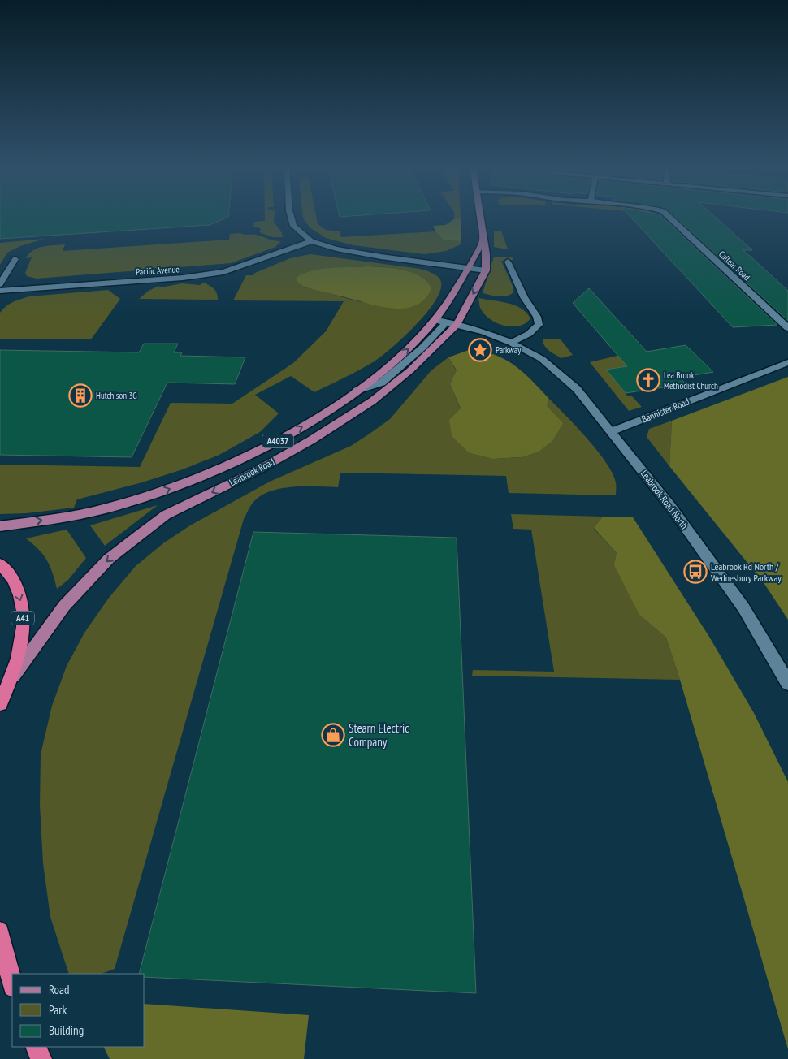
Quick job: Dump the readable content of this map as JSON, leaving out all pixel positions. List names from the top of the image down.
{
  "streets": {
    "highway": ["A41"],
    "main road": ["A4037", "Leabrook Road"],
    "street": [
      "Callear Road",
      "Pacific Avenue",
      "Bannister Road",
      "Leabrook Road North"
    ]
  },
  "crossings": [
    ["Bannister Road", "Leabrook Road North"],
    ["Leabrook Road", "Leabrook Road North"],
    ["Leabrook Road", "A41"]
  ],
  "places": {
    "place": ["Parkway"],
    "church": ["Lea Brook Methodist Church"],
    "building": ["Hutchison 3G"],
    "bus stop": ["Leabrook Rd North / Wednesbury Parkway"],
    "shop": ["Stearn Electric Company"]
  },
  "legend": ["Road", "Park", "Building"]
}
